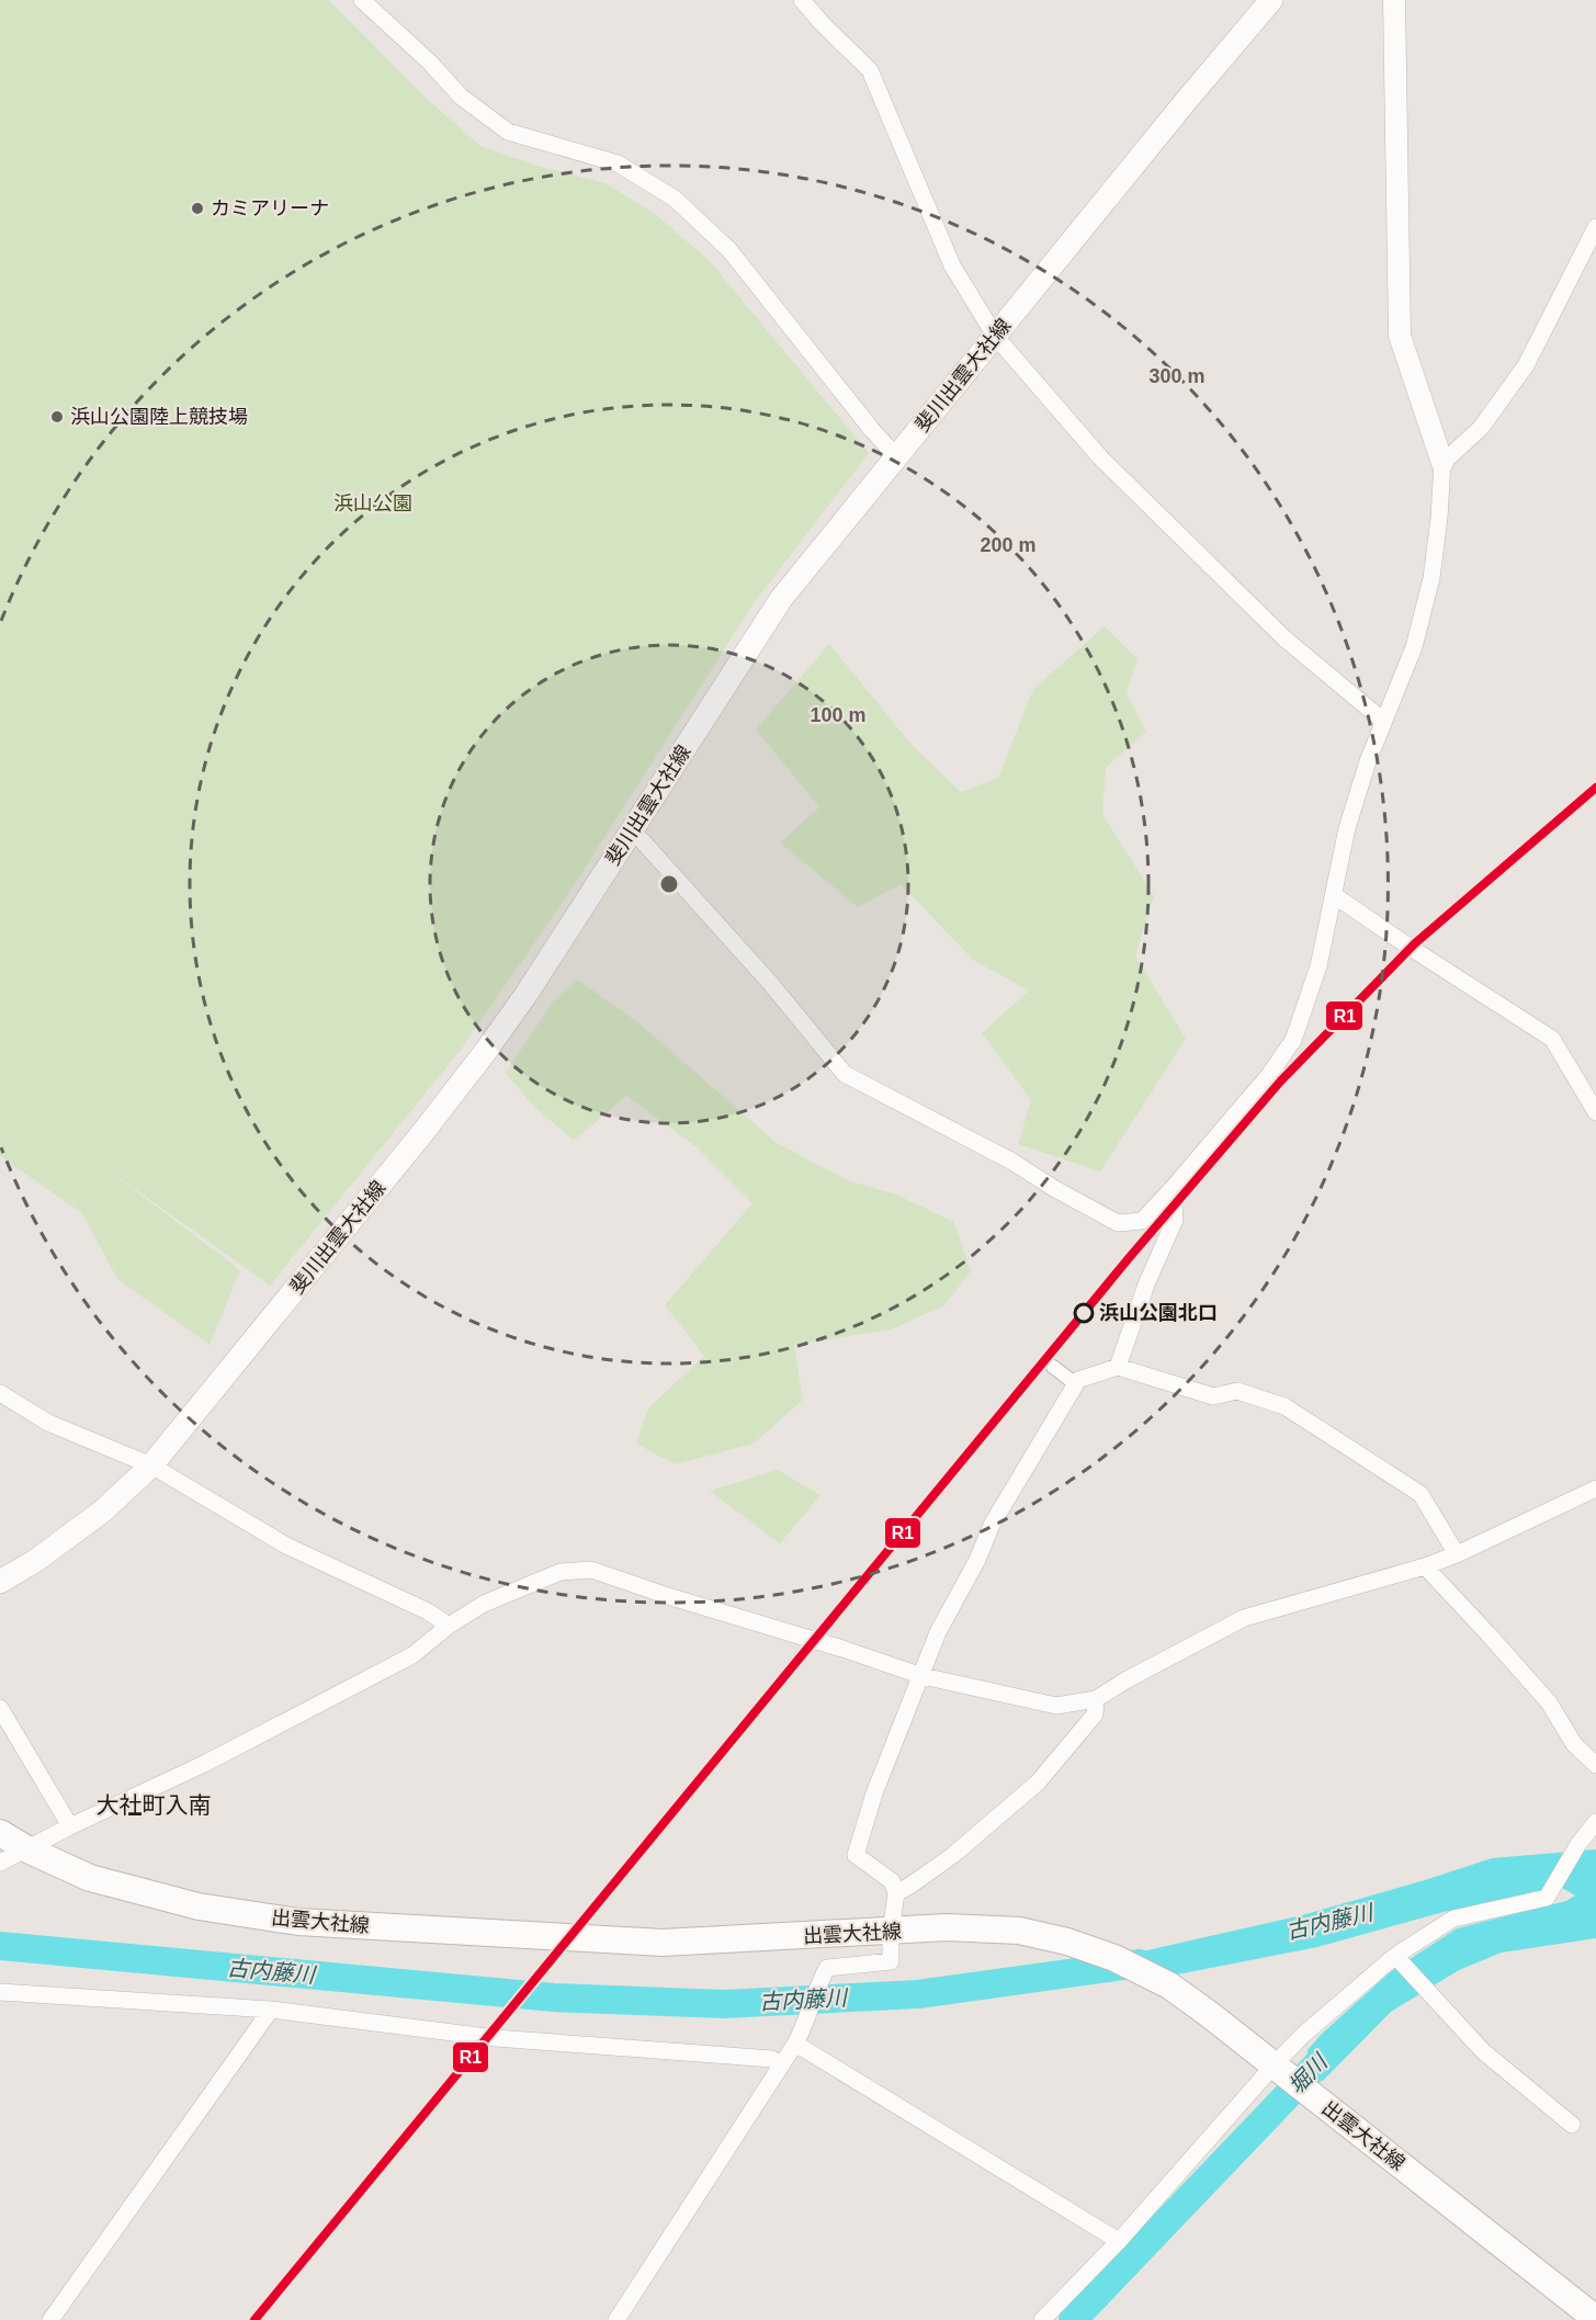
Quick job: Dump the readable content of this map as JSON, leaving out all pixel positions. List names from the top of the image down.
{
  "streets": {
    "main road": ["斐川出雲大社線", "出雲大社線"]
  },
  "districts": ["大社町入南"],
  "water": ["古内藤川", "堀川"],
  "parks": ["浜山公園"],
  "places": ["カミアリーナ", "浜山公園陸上競技場", "浜山公園北口"],
  "lines": ["transit line R1"],
  "rings": ["300 m", "200 m", "100 m"]
}
